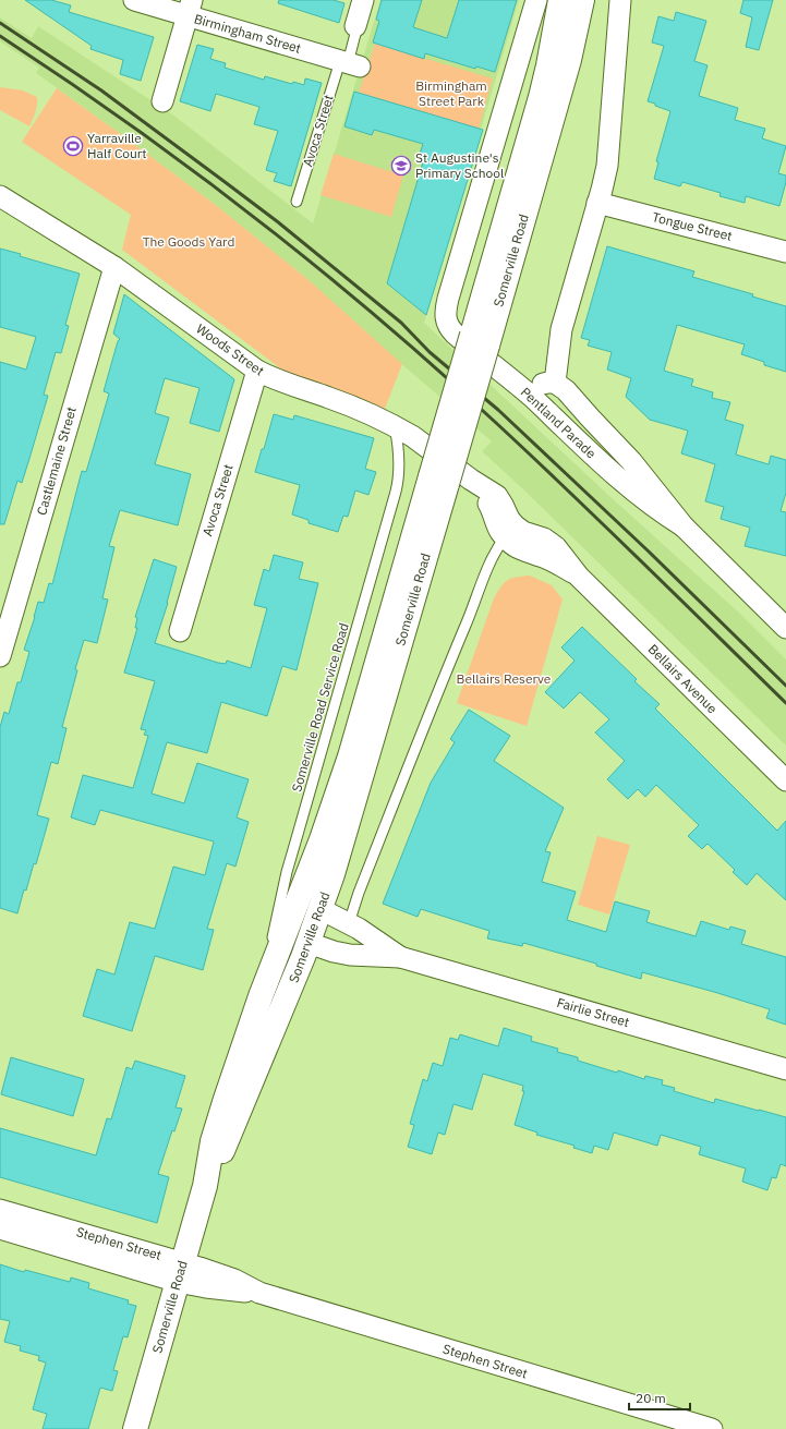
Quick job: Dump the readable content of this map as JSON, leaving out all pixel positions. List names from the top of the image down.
{
  "streets": {
    "main road": ["Somerville Road"],
    "street": [
      "Birmingham Street",
      "Avoca Street",
      "Tongue Street",
      "Woods Street",
      "Pentland Parade",
      "Castlemaine Street",
      "Bellairs Avenue",
      "Fairlie Street",
      "Stephen Street"
    ],
    "lane": ["Somerville Road Service Road"]
  },
  "crossings": [
    ["Birmingham Street", "Avoca Street"],
    ["Avoca Street", "Woods Street"],
    ["Somerville Road", "Somerville Road Service Road"],
    ["Somerville Road", "Fairlie Street"],
    ["Somerville Road", "Stephen Street"],
    ["Woods Street", "Castlemaine Street"],
    ["Woods Street", "Bellairs Avenue"],
    ["Woods Street", "Somerville Road Service Road"]
  ],
  "parks": ["Birmingham Street Park", "The Goods Yard", "Bellairs Reserve"],
  "places": {
    "sports": ["Yarraville Half Court"],
    "school or university": ["St Augustine's Primary School"]
  },
  "scale_bar": "20 m"
}
